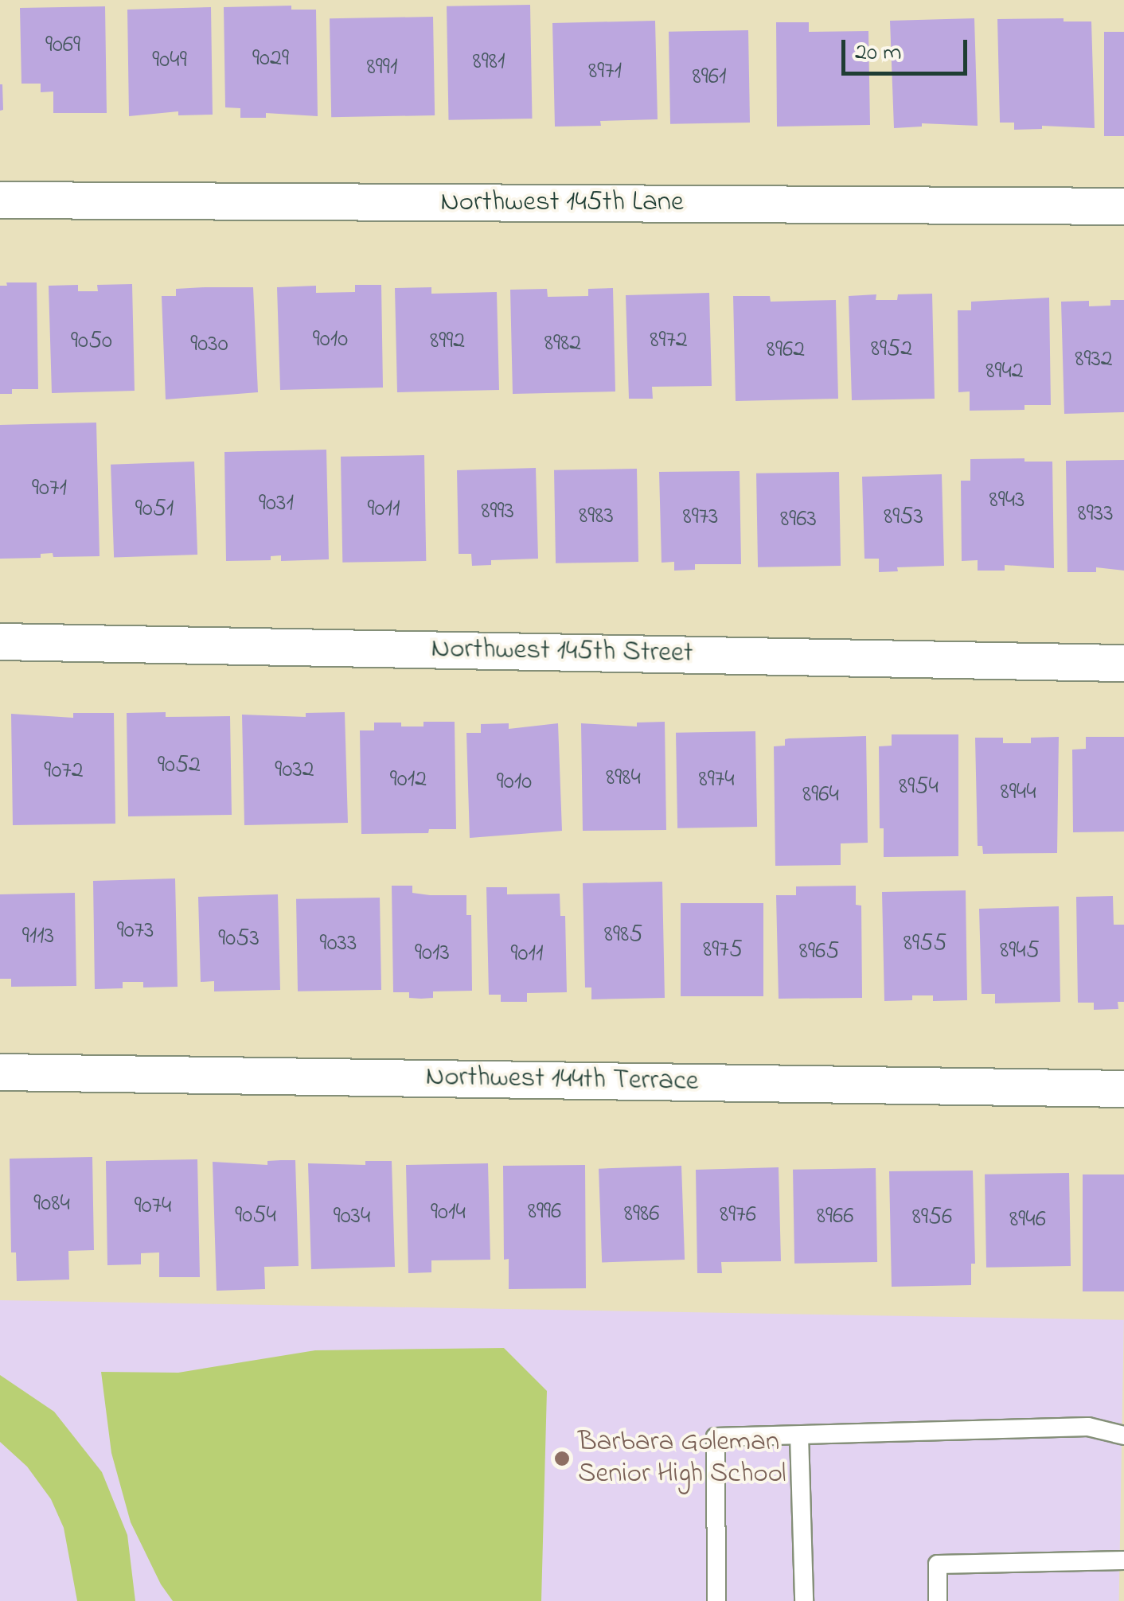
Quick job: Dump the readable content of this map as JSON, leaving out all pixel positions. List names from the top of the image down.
{
  "streets": {
    "street": ["Northwest 145th Lane", "Northwest 145th Street", "Northwest 144th Terrace"]
  },
  "places": ["Barbara Goleman Senior High School"],
  "house_numbers": [
    "9069",
    "9029",
    "9049",
    "8981",
    "8991",
    "8971",
    "8961",
    "9010",
    "8972",
    "9050",
    "8992",
    "8982",
    "9030",
    "8952",
    "8962",
    "8932",
    "8942",
    "9071",
    "8943",
    "9031",
    "9051",
    "9011",
    "8993",
    "8933",
    "8983",
    "8973",
    "8953",
    "8963",
    "9052",
    "9032",
    "9072",
    "8984",
    "9012",
    "8974",
    "9010",
    "8954",
    "8944",
    "8964",
    "9073",
    "8985",
    "9113",
    "9053",
    "9033",
    "8955",
    "8975",
    "8945",
    "8965",
    "9013",
    "9011",
    "9084",
    "9074",
    "8996",
    "9014",
    "8986",
    "8976",
    "9054",
    "9034",
    "8966",
    "8956",
    "8946"
  ],
  "scale_bar": "20 m"
}
